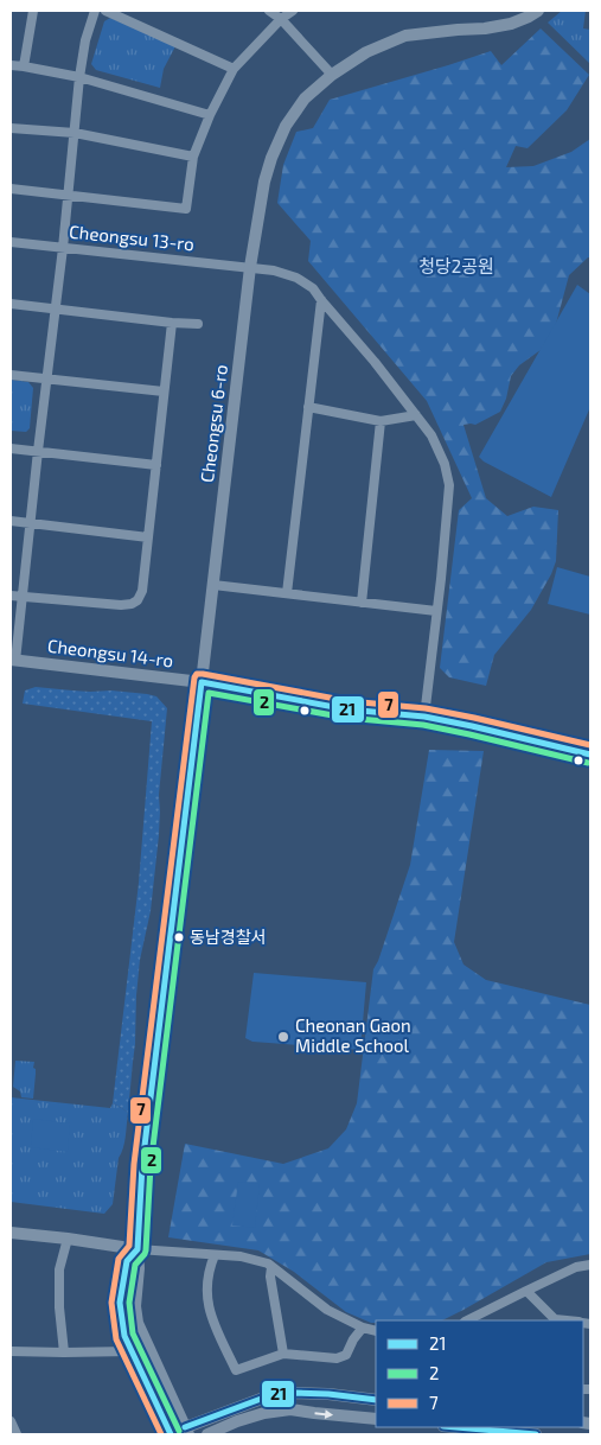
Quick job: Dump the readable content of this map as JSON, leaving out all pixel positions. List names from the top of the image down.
{
  "streets": {
    "street": ["Cheongsu 13-ro", "Cheongsu 6-ro", "Cheongsu 14-ro"]
  },
  "crossings": [
    ["Cheongsu 13-ro", "Cheongsu 6-ro"],
    ["Cheongsu 6-ro", "Cheongsu 14-ro"]
  ],
  "parks": ["청당2공원"],
  "places": ["동남경찰서", "Cheonan Gaon Middle School"],
  "lines": ["transit line 7", "transit line 21", "transit line 2"],
  "legend": ["21", "2", "7"]
}
